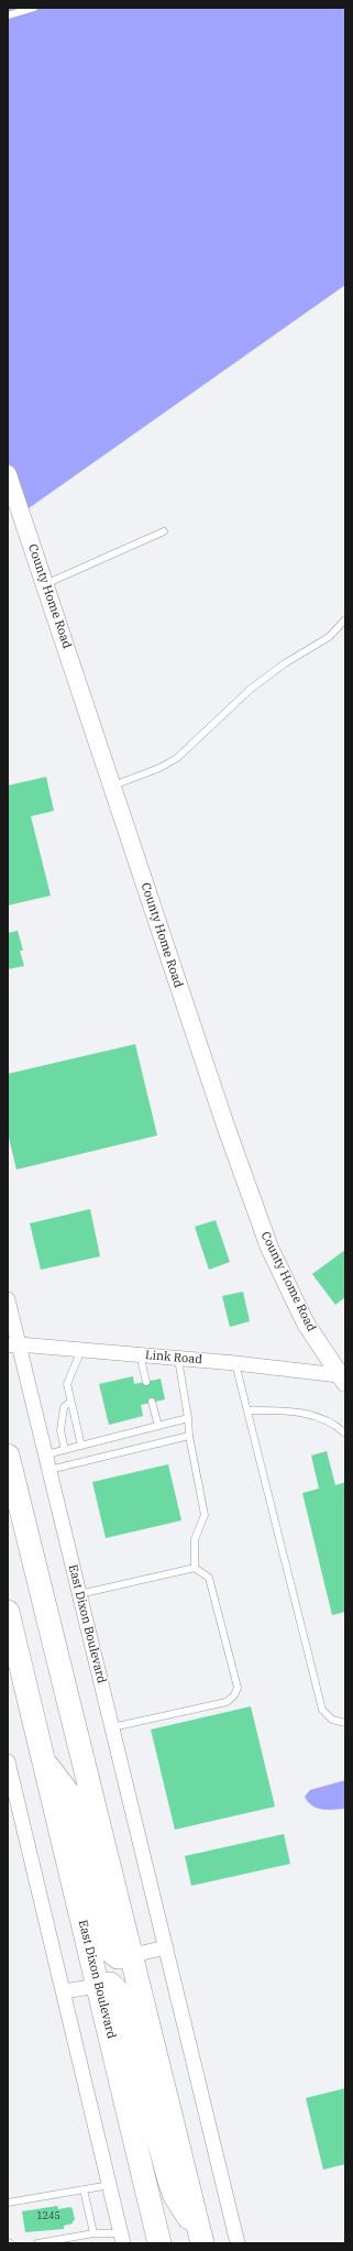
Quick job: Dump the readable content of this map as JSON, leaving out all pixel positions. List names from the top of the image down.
{
  "streets": {
    "highway": ["East Dixon Boulevard"],
    "street": ["County Home Road", "Link Road"]
  },
  "crossings": [
    ["County Home Road", "Link Road"],
    ["Link Road", "East Dixon Boulevard"]
  ],
  "house_numbers": ["1245"]
}
